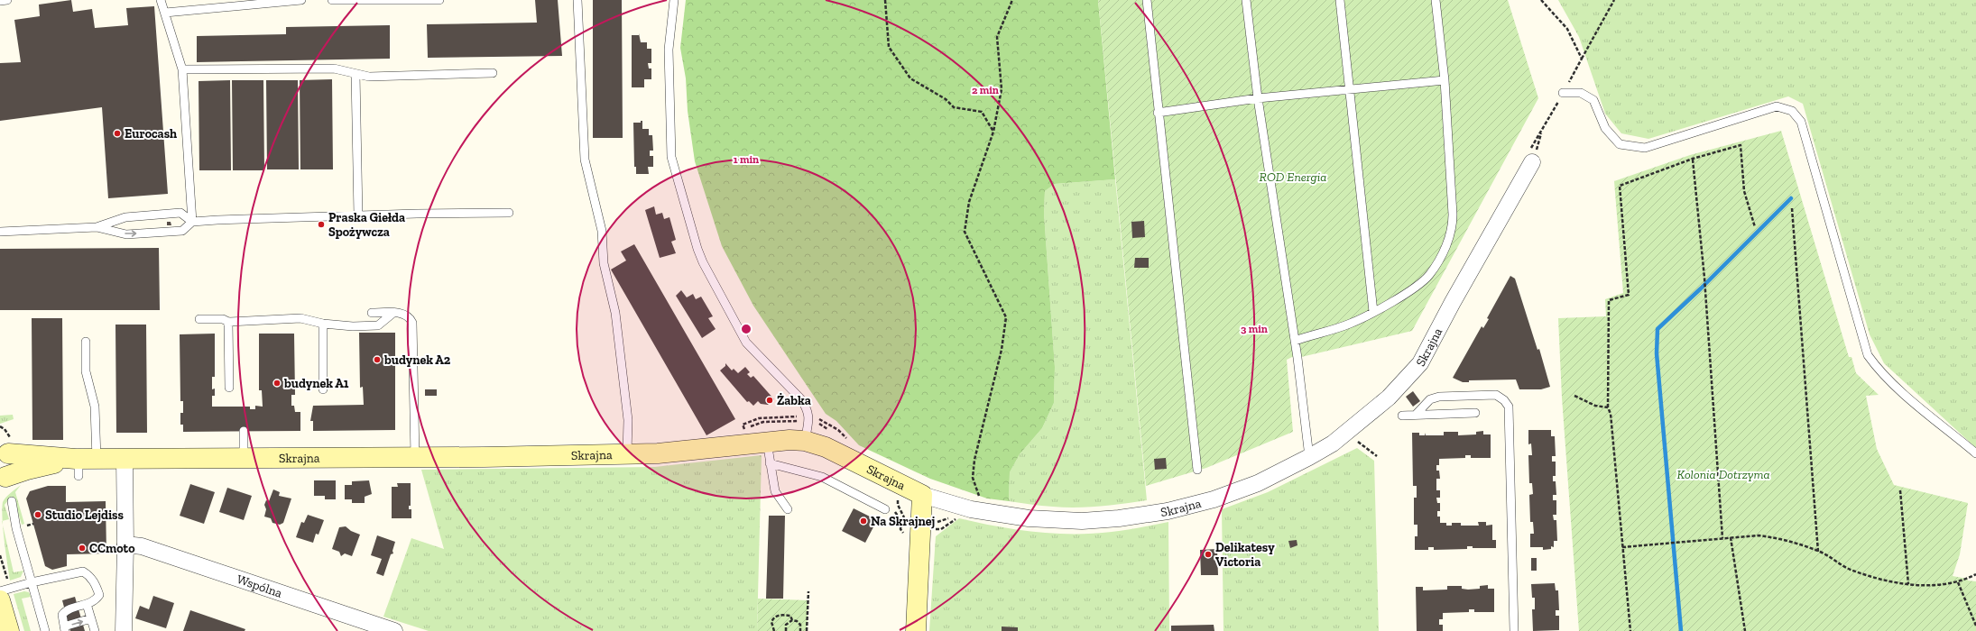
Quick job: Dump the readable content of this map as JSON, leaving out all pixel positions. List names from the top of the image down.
{
  "streets": {
    "street": ["Skrajna", "Wspólna"]
  },
  "parks": ["ROD Energia", "Kolonia Dotrzyma"],
  "places": [
    "Eurocash",
    "Praska Giełda Spożywcza",
    "budynek A2",
    "budynek A1",
    "Żabka",
    "Studio Lejdiss",
    "Na Skrajnej",
    "CCmoto",
    "Delikatesy Victoria"
  ],
  "rings": ["2 min", "1 min", "3 min"]
}
